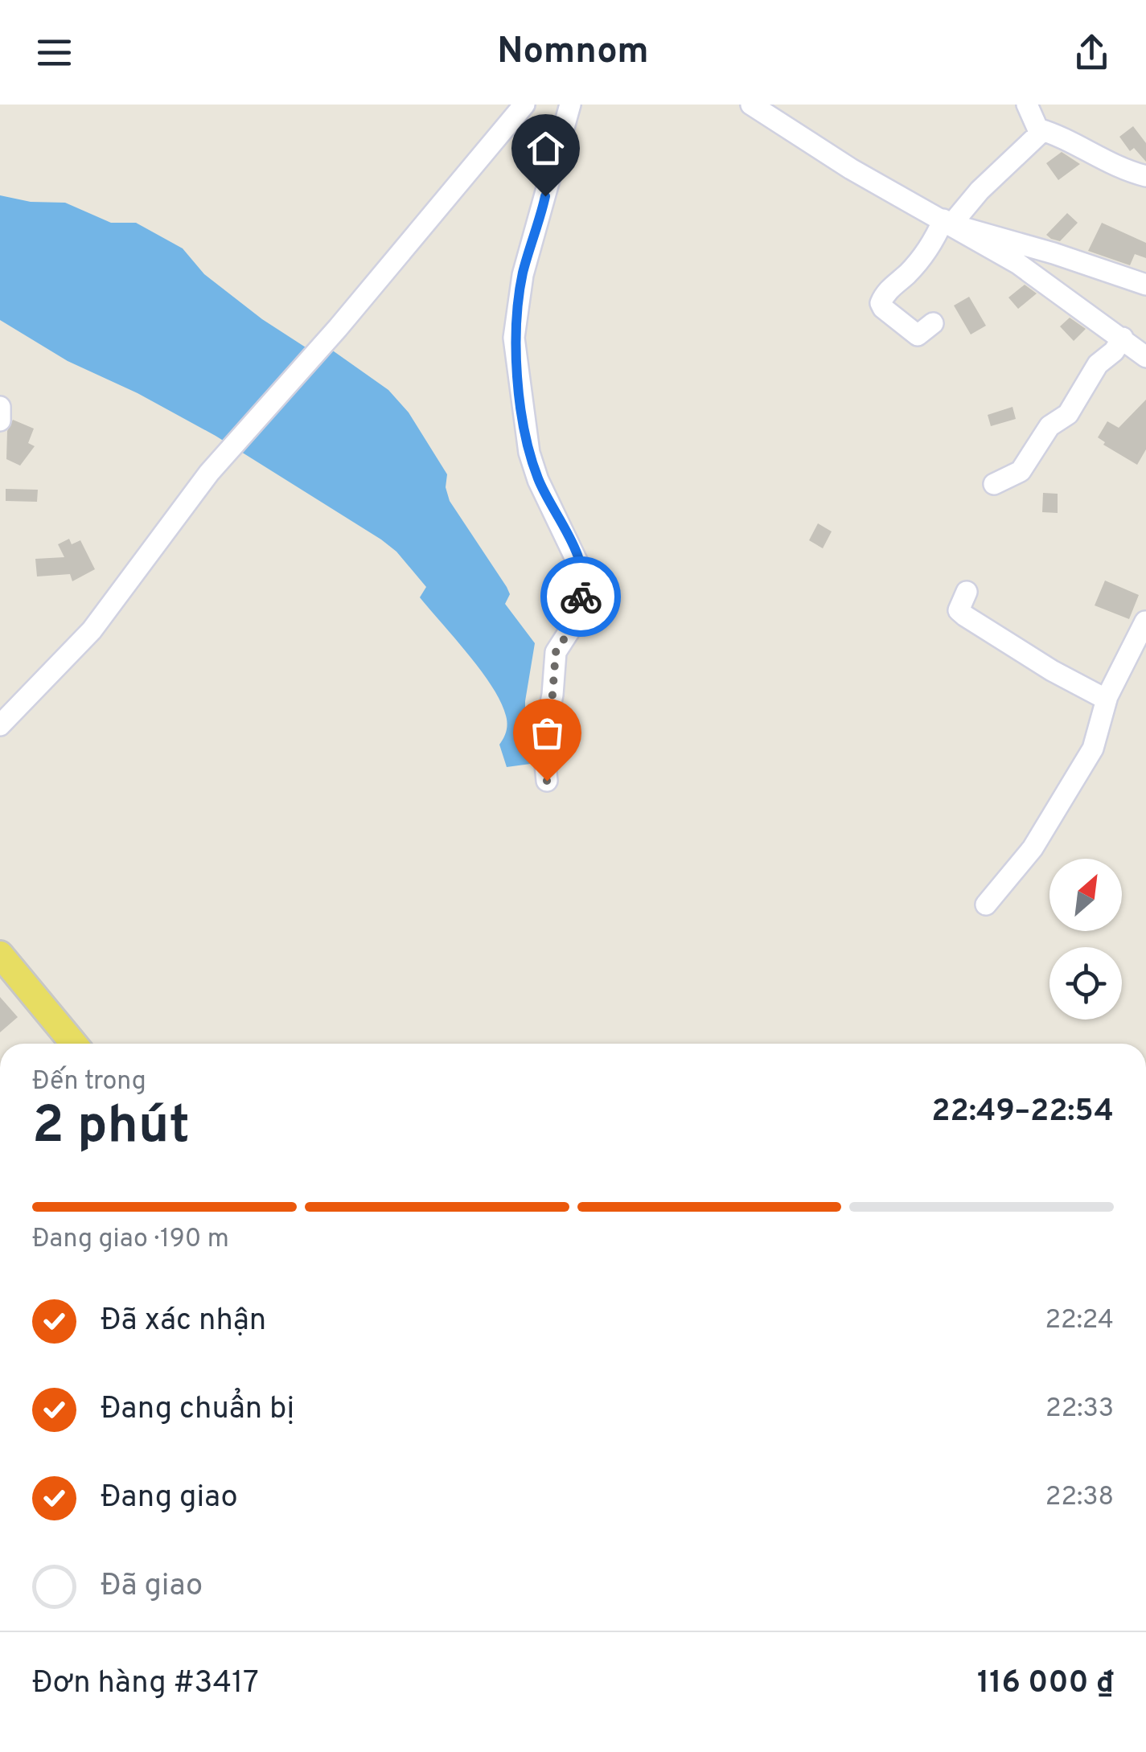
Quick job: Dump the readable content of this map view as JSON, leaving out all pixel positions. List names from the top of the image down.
{
  "north": "top right",
  "page": {
    "header": "Nomnom",
    "heading": ["2 phút", "Đến trong", "22:49–22:54"],
    "panel": ["Đơn hàng #3417", "116 000 ₫"],
    "bar": "Đang giao · 190 m",
    "list": [
      ["Đã xác nhận", "22:24"],
      ["Đang chuẩn bị", "22:33"],
      ["Đang giao", "22:38"],
      "Đã giao"
    ]
  }
}
